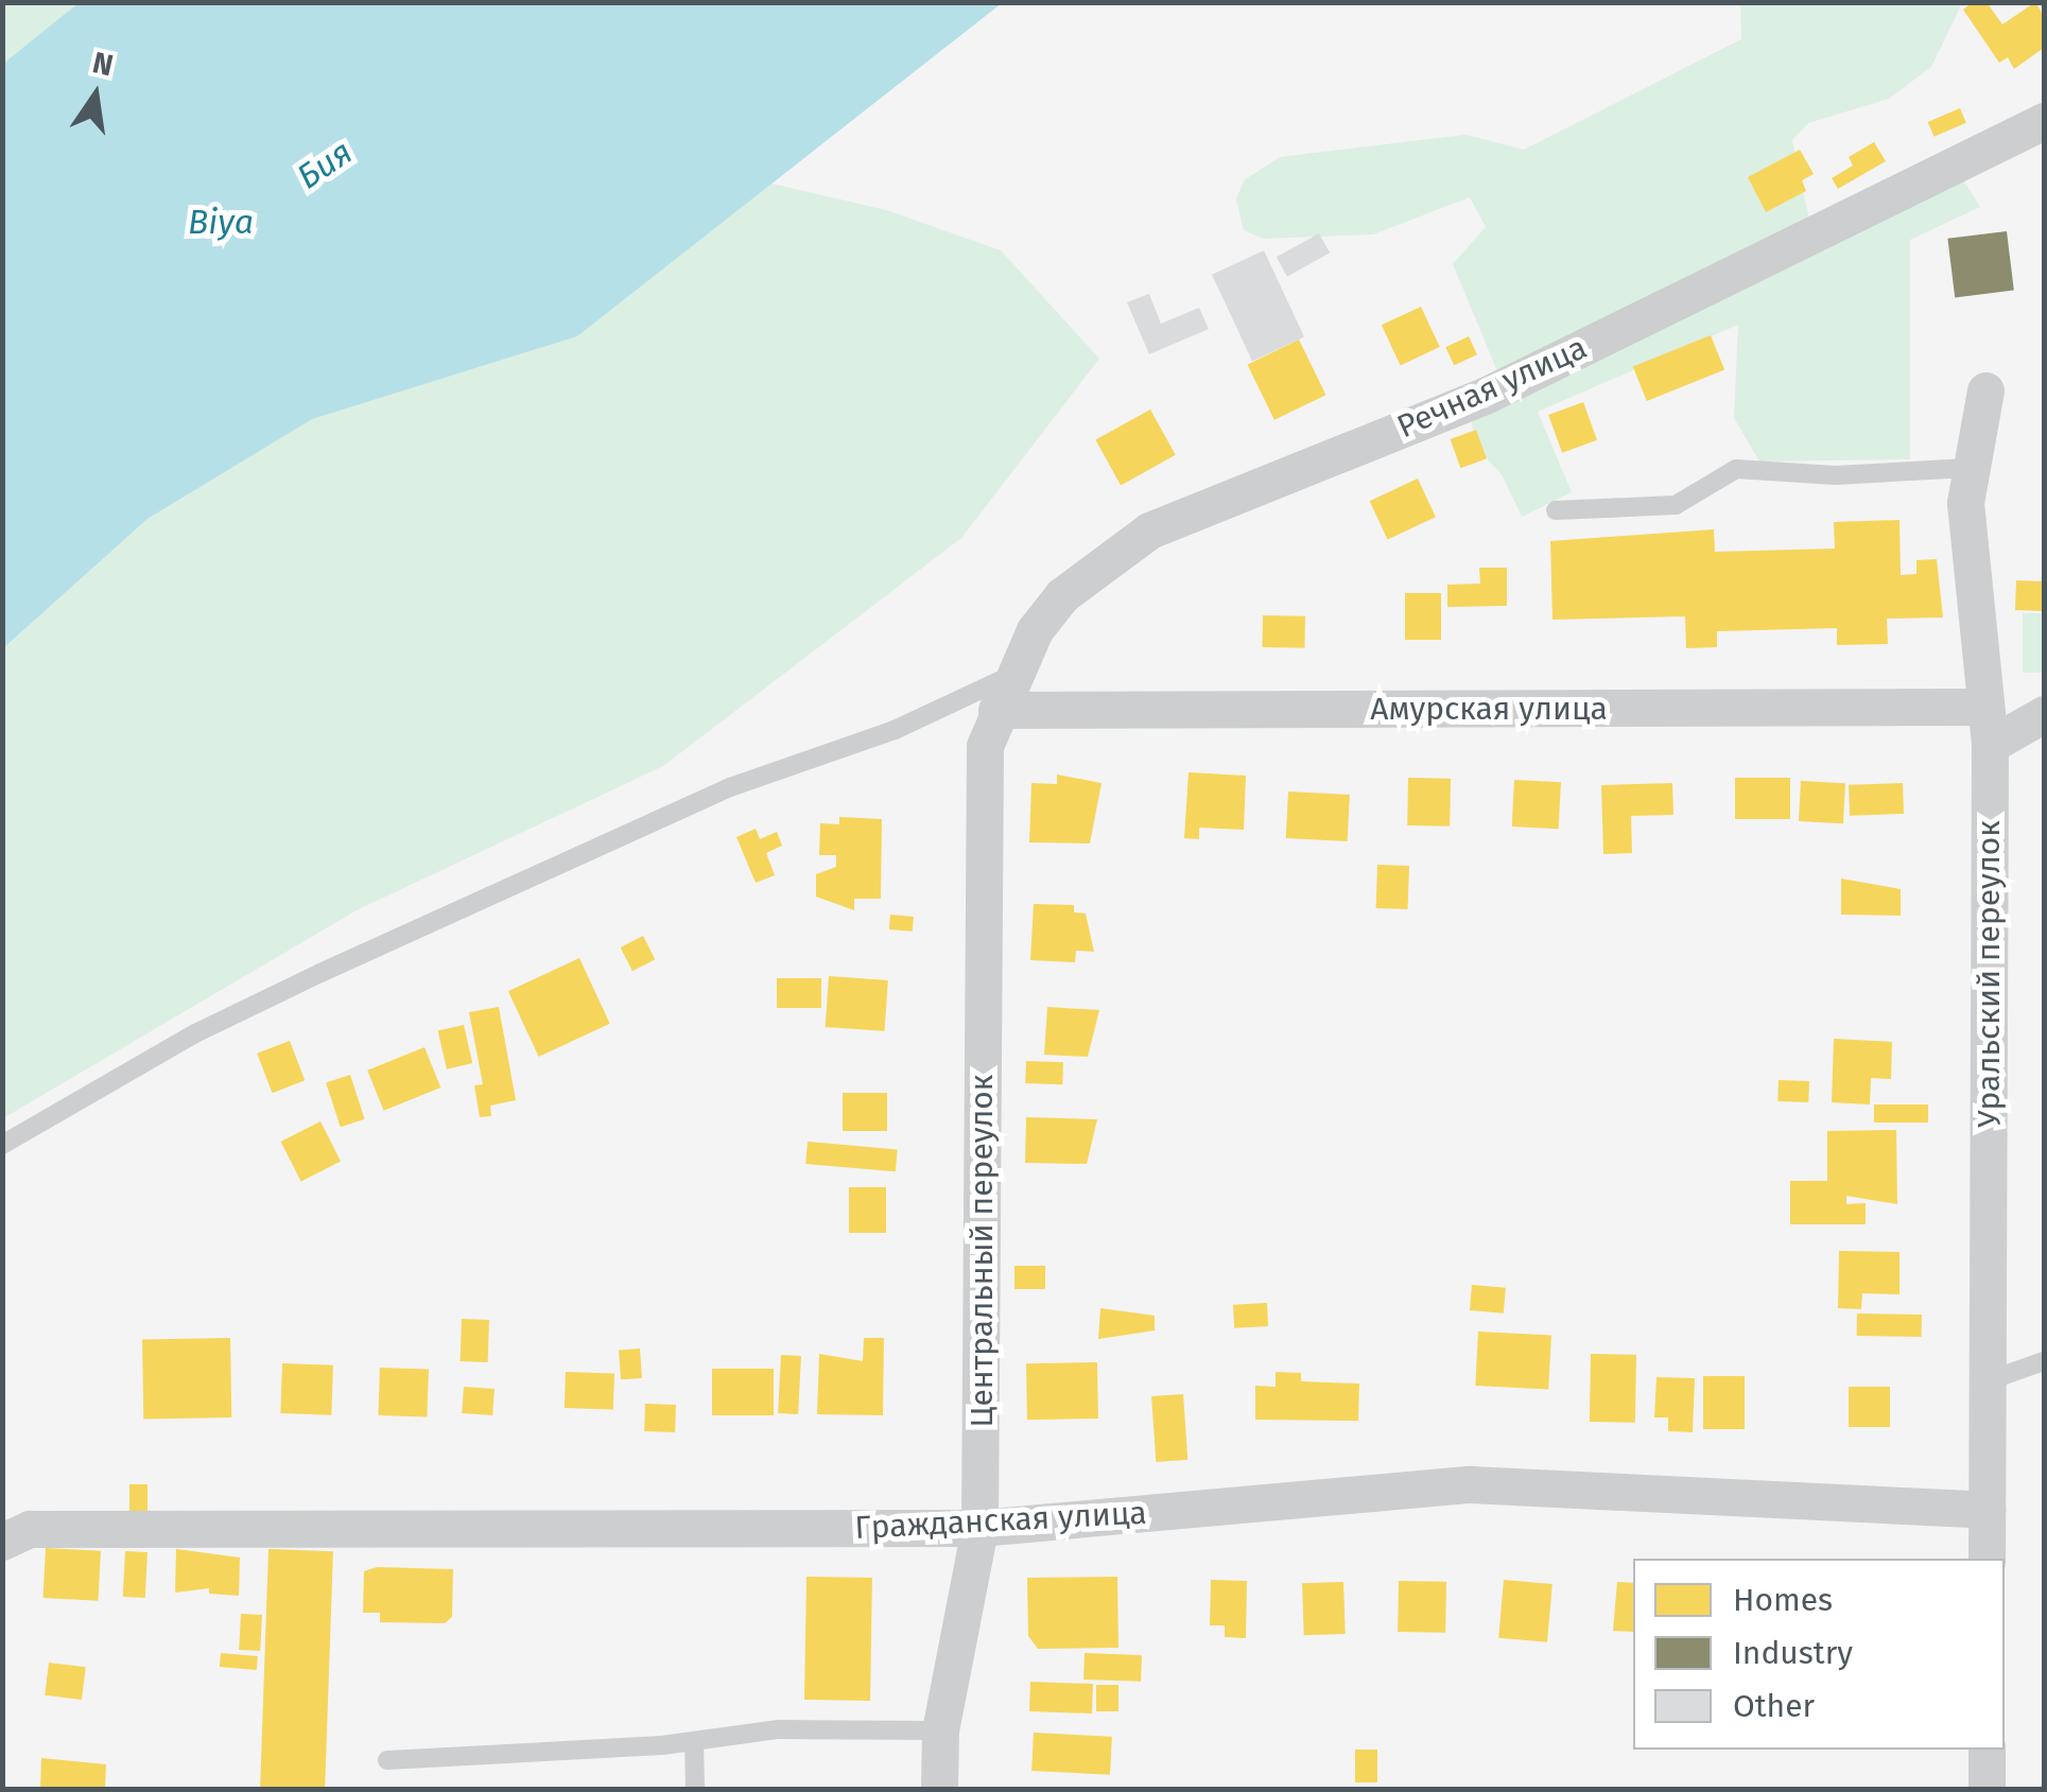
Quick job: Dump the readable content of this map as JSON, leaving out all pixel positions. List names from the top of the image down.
{
  "streets": {
    "street": [
      "Речная улица",
      "Амурская улица",
      "Уральский переулок",
      "Центральный переулок",
      "Гражданская улица"
    ]
  },
  "crossings": [
    ["Речная улица", "Амурская улица"],
    ["Речная улица", "Центральный переулок"],
    ["Амурская улица", "Уральский переулок"],
    ["Амурская улица", "Центральный переулок"],
    ["Уральский переулок", "Гражданская улица"],
    ["Центральный переулок", "Гражданская улица"]
  ],
  "water": ["Бия", "Biya"],
  "legend": ["Homes", "Industry", "Other"],
  "north": "top"
}
